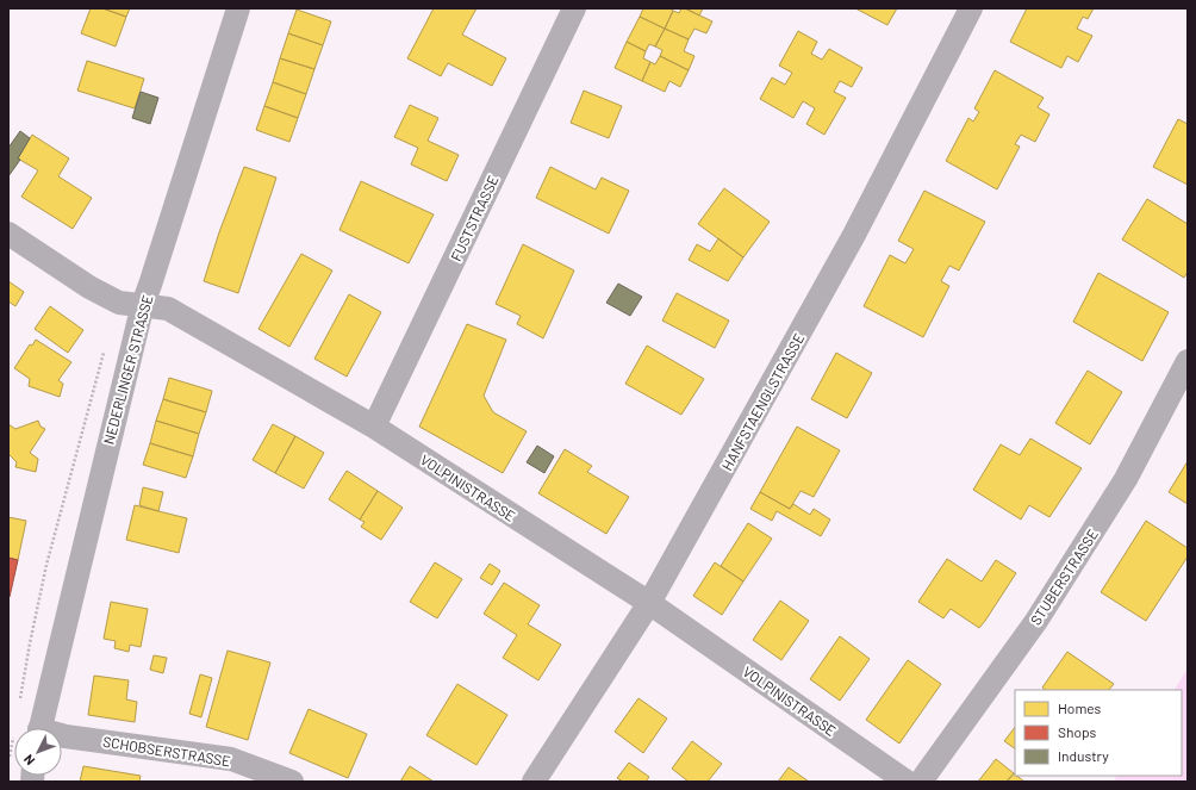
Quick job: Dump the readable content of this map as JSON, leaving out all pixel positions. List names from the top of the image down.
{
  "streets": {
    "street": [
      "FUSTSTRASSE",
      "NEDERLINGER STRASSE",
      "HANFSTAENGLSTRASSE",
      "VOLPINISTRASSE",
      "STUBERSTRASSE",
      "SCHOBSERSTRASSE"
    ]
  },
  "crossings": [
    ["FUSTSTRASSE", "VOLPINISTRASSE"],
    ["NEDERLINGER STRASSE", "VOLPINISTRASSE"],
    ["HANFSTAENGLSTRASSE", "VOLPINISTRASSE"]
  ],
  "legend": ["Homes", "Shops", "Industry"],
  "north": "bottom left"
}
